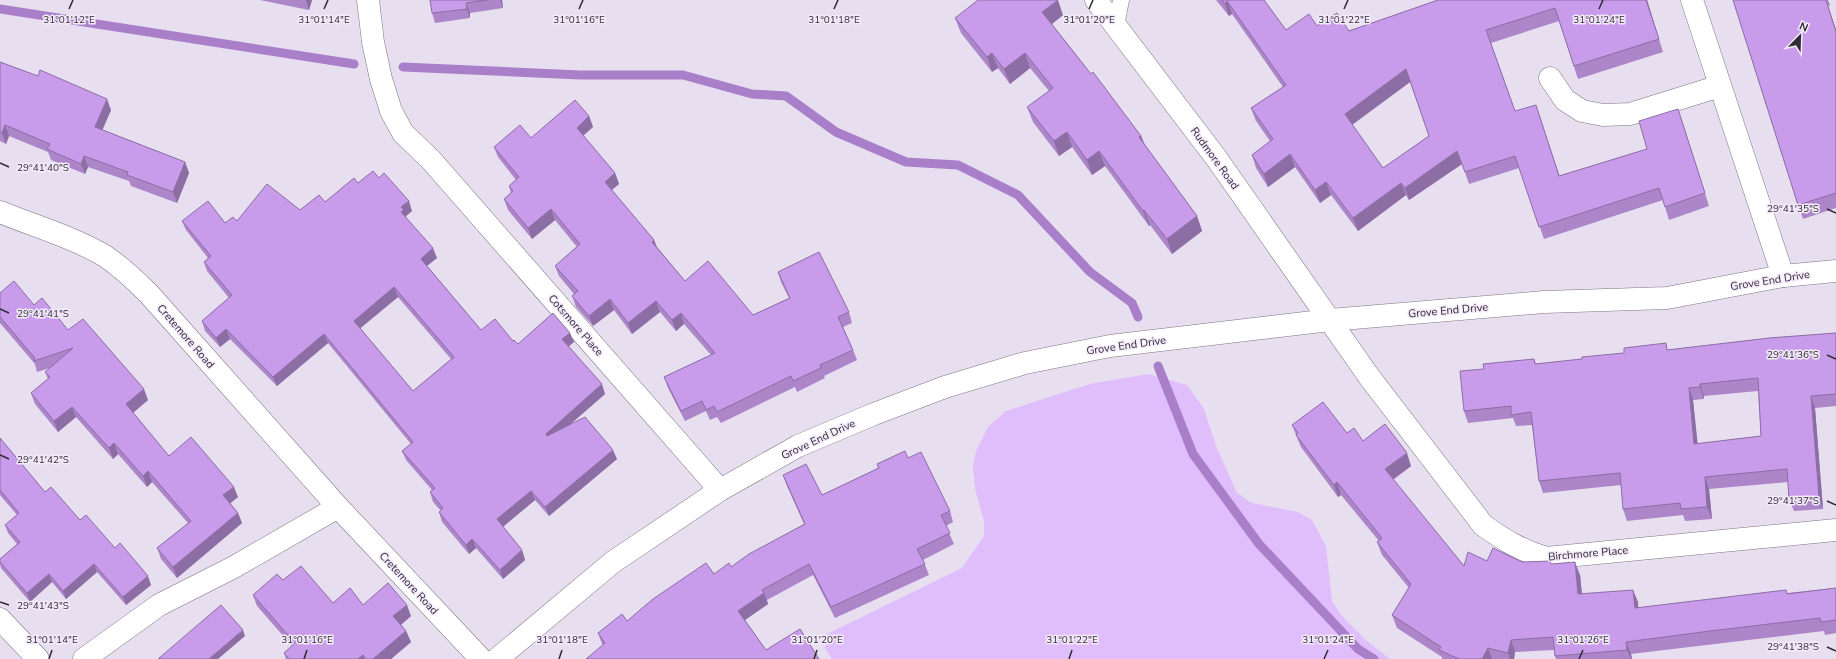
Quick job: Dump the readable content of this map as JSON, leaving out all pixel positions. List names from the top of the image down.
{
  "streets": {
    "street": [
      "Rudmore Road",
      "Grove End Drive",
      "Cotsmore Place",
      "Cretemore Road",
      "Birchmore Place"
    ]
  },
  "crossings": [
    ["Rudmore Road", "Grove End Drive"],
    ["Rudmore Road", "Birchmore Place"],
    ["Grove End Drive", "Cotsmore Place"],
    ["Grove End Drive", "Birchmore Place"]
  ],
  "north": "top right",
  "coordinates": [
    "31°01'12\"E",
    "31°01'14\"E",
    "31°01'16\"E",
    "31°01'18\"E",
    "31°01'20\"E",
    "31°01'24\"E",
    "31°01'22\"E",
    "29°41'40\"S",
    "29°41'35\"S",
    "29°41'41\"S",
    "29°41'36\"S",
    "29°41'42\"S",
    "29°41'37\"S",
    "29°41'43\"S",
    "31°01'26\"E",
    "29°41'38\"S"
  ]
}
